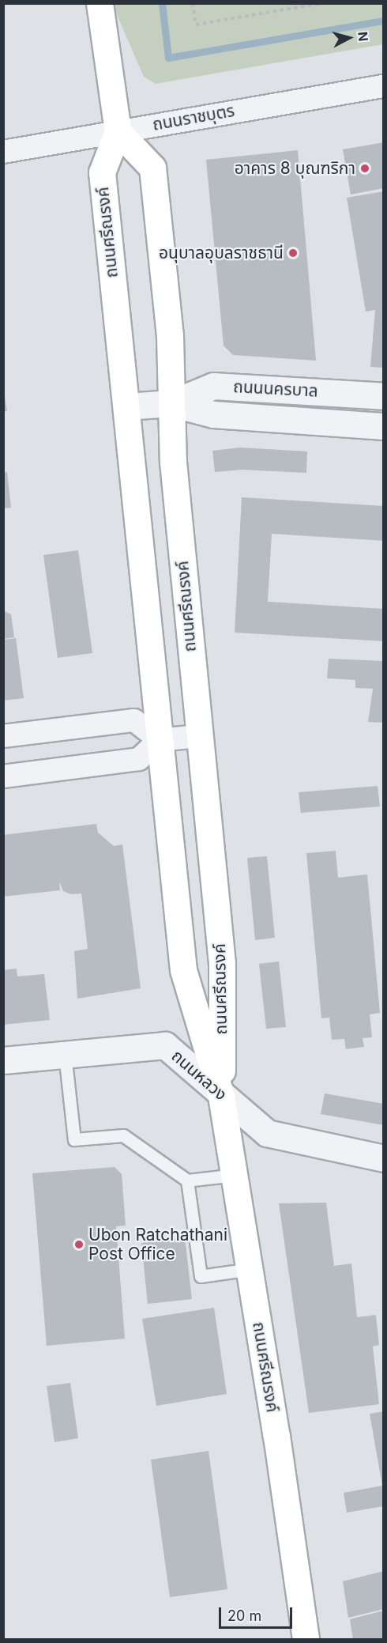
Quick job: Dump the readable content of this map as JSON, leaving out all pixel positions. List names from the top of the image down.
{
  "streets": {
    "main road": ["ถนนศรีณรงค์"],
    "street": ["ถนนราชบุตร", "ถนนนครบาล", "ถนนหลวง"]
  },
  "crossings": [
    ["ถนนราชบุตร", "ถนนศรีณรงค์"],
    ["ถนนศรีณรงค์", "ถนนนครบาล"],
    ["ถนนศรีณรงค์", "ถนนหลวง"]
  ],
  "places": ["อาคาร 8 บุณฑริกา", "อนุบาลอุบลราชธานี", "Ubon Ratchathani Post Office"],
  "scale_bar": "20 m",
  "north": "right"
}
